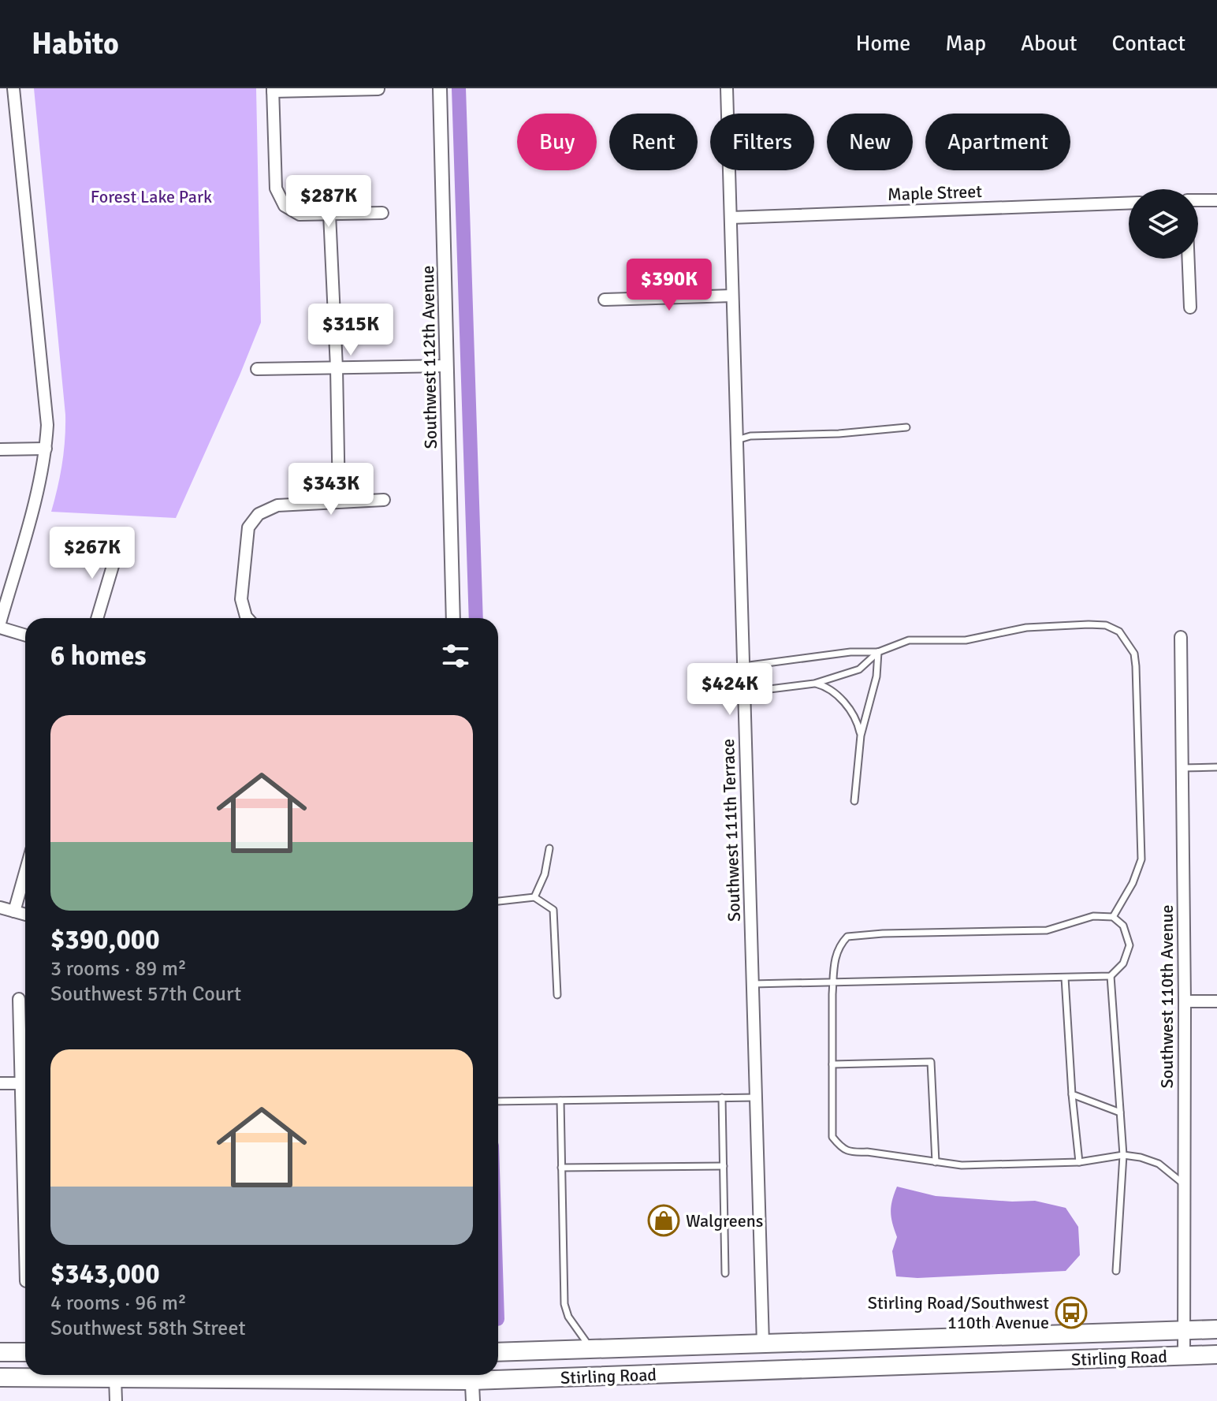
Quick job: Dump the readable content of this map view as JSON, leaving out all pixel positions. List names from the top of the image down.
{
  "streets": {
    "main road": ["Stirling Road"],
    "street": [
      "Maple Street",
      "Southwest 112th Avenue",
      "Southwest 111th Terrace",
      "Southwest 110th Avenue"
    ]
  },
  "crossings": [
    ["Maple Street", "Southwest 111th Terrace"],
    ["Southwest 111th Terrace", "Stirling Road"],
    ["Southwest 110th Avenue", "Stirling Road"]
  ],
  "parks": ["Forest Lake Park"],
  "places": {
    "shop": ["Walgreens"],
    "bus stop": ["Stirling Road/Southwest 110th Avenue"]
  },
  "page": {
    "header": "Habito",
    "nav": [
      "Home",
      "Map",
      "About",
      "Contact"
    ],
    "chip": [
      "Buy",
      "Rent",
      "Filters",
      "New",
      "Apartment"
    ],
    "price": [
      "$287K",
      "$390K",
      "$315K",
      "$343K",
      "$267K",
      "$424K"
    ],
    "heading": "6 homes",
    "list": [
      {
        "name": "$390,000",
        "note": "3 rooms · 89 m² · Southwest 57th Court"
      },
      {
        "name": "$343,000",
        "note": "4 rooms · 96 m² · Southwest 58th Street"
      }
    ]
  }
}
